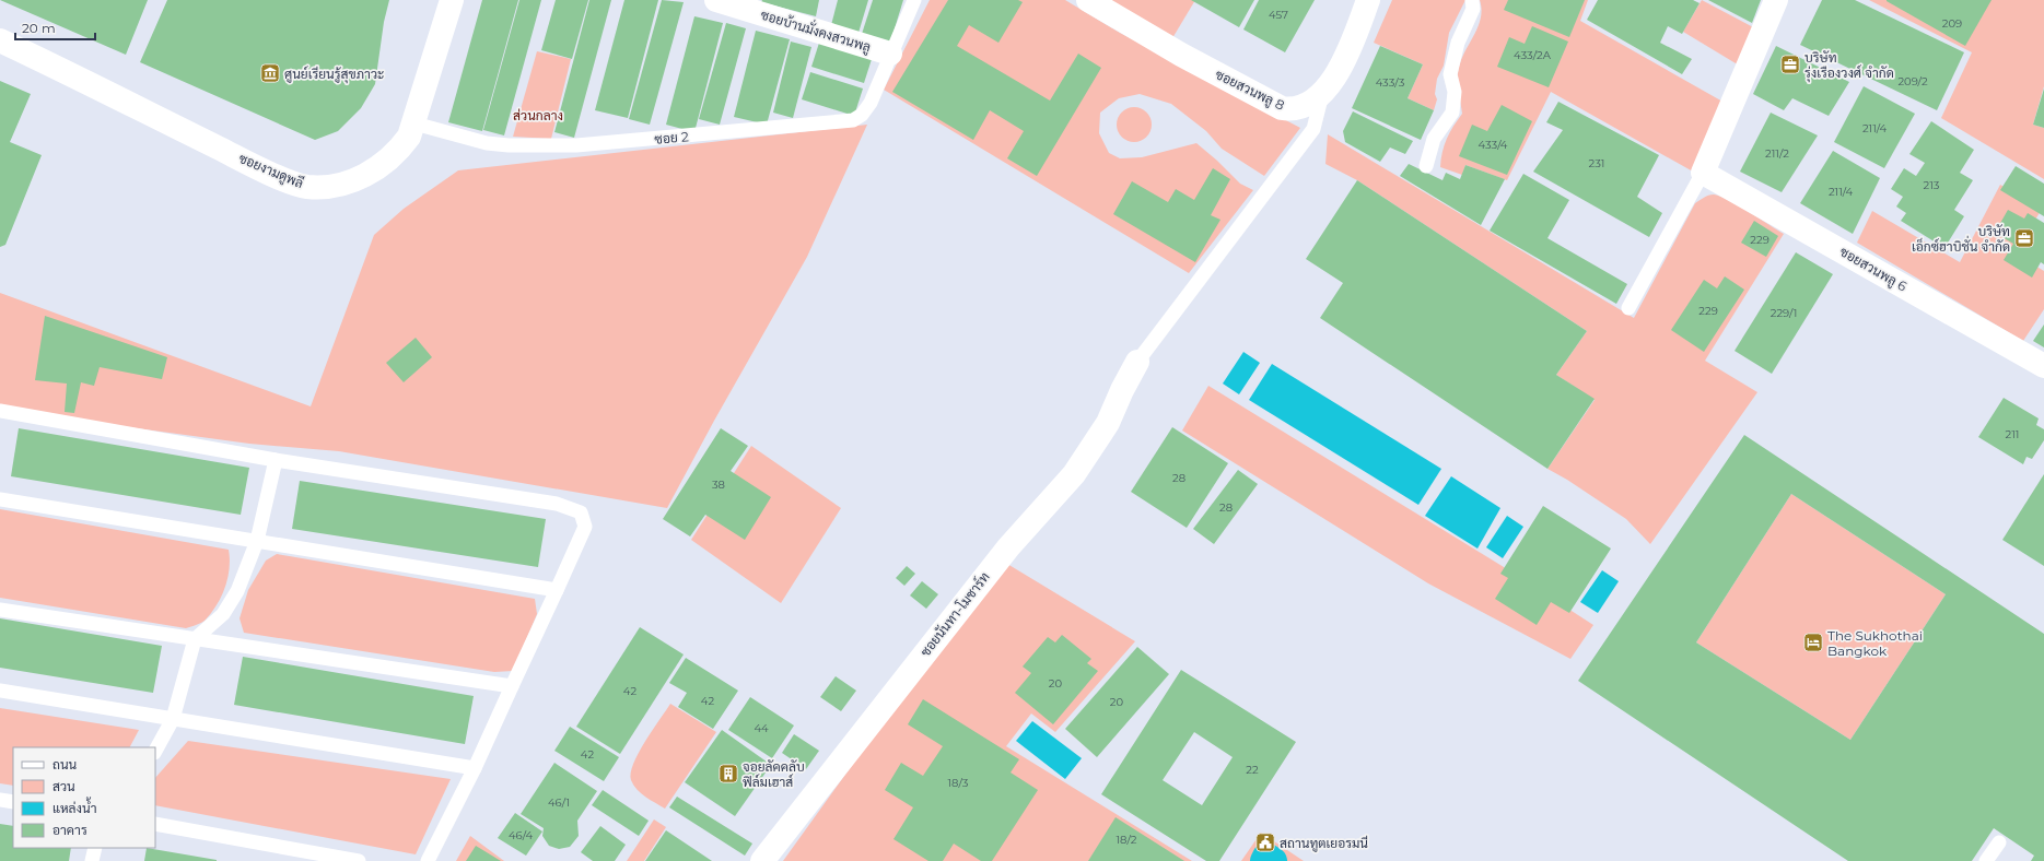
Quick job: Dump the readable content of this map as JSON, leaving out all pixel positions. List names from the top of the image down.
{
  "streets": {
    "street": [
      "ซอยบ้านมั่งคงสวนพลู",
      "ซอยสวนพลู 8",
      "ซอยงามดูพลี",
      "ซอยสวนพลู 6",
      "ซอยนันทา-โมซาร์ท"
    ],
    "lane": ["ซอย 2"]
  },
  "crossings": [
    ["ซอยบ้านมั่งคงสวนพลู", "ซอย 2"],
    ["ซอย 2", "ซอยงามดูพลี"]
  ],
  "parks": ["ส่วนกลาง"],
  "places": {
    "office": ["บริษัท รุ่งเรืองวงศ์ จำกัด", "บริษัท เอ็กซ์ฮาบิชั่น จำกัด"],
    "museum": ["ศูนย์เรียนรู้สุขภาวะ"],
    "hotel": ["The Sukhothai Bangkok"],
    "building": ["จอยลัคคลับ ฟิล์มเฮาส์"],
    "public building": ["สถานทูตเยอรมนี"]
  },
  "house_numbers": [
    "457",
    "209",
    "433/2A",
    "209/2",
    "433/3",
    "211/4",
    "433/4",
    "211/2",
    "231",
    "213",
    "211/4",
    "229",
    "229",
    "229/1",
    "211",
    "28",
    "38",
    "28",
    "20",
    "42",
    "42",
    "20",
    "44",
    "42",
    "22",
    "18/3",
    "46/1",
    "46/4",
    "18/2"
  ],
  "legend": [
    "ถนน",
    "สวน",
    "แหล่งน้ำ",
    "อาคาร"
  ],
  "scale_bar": "20 m"
}
